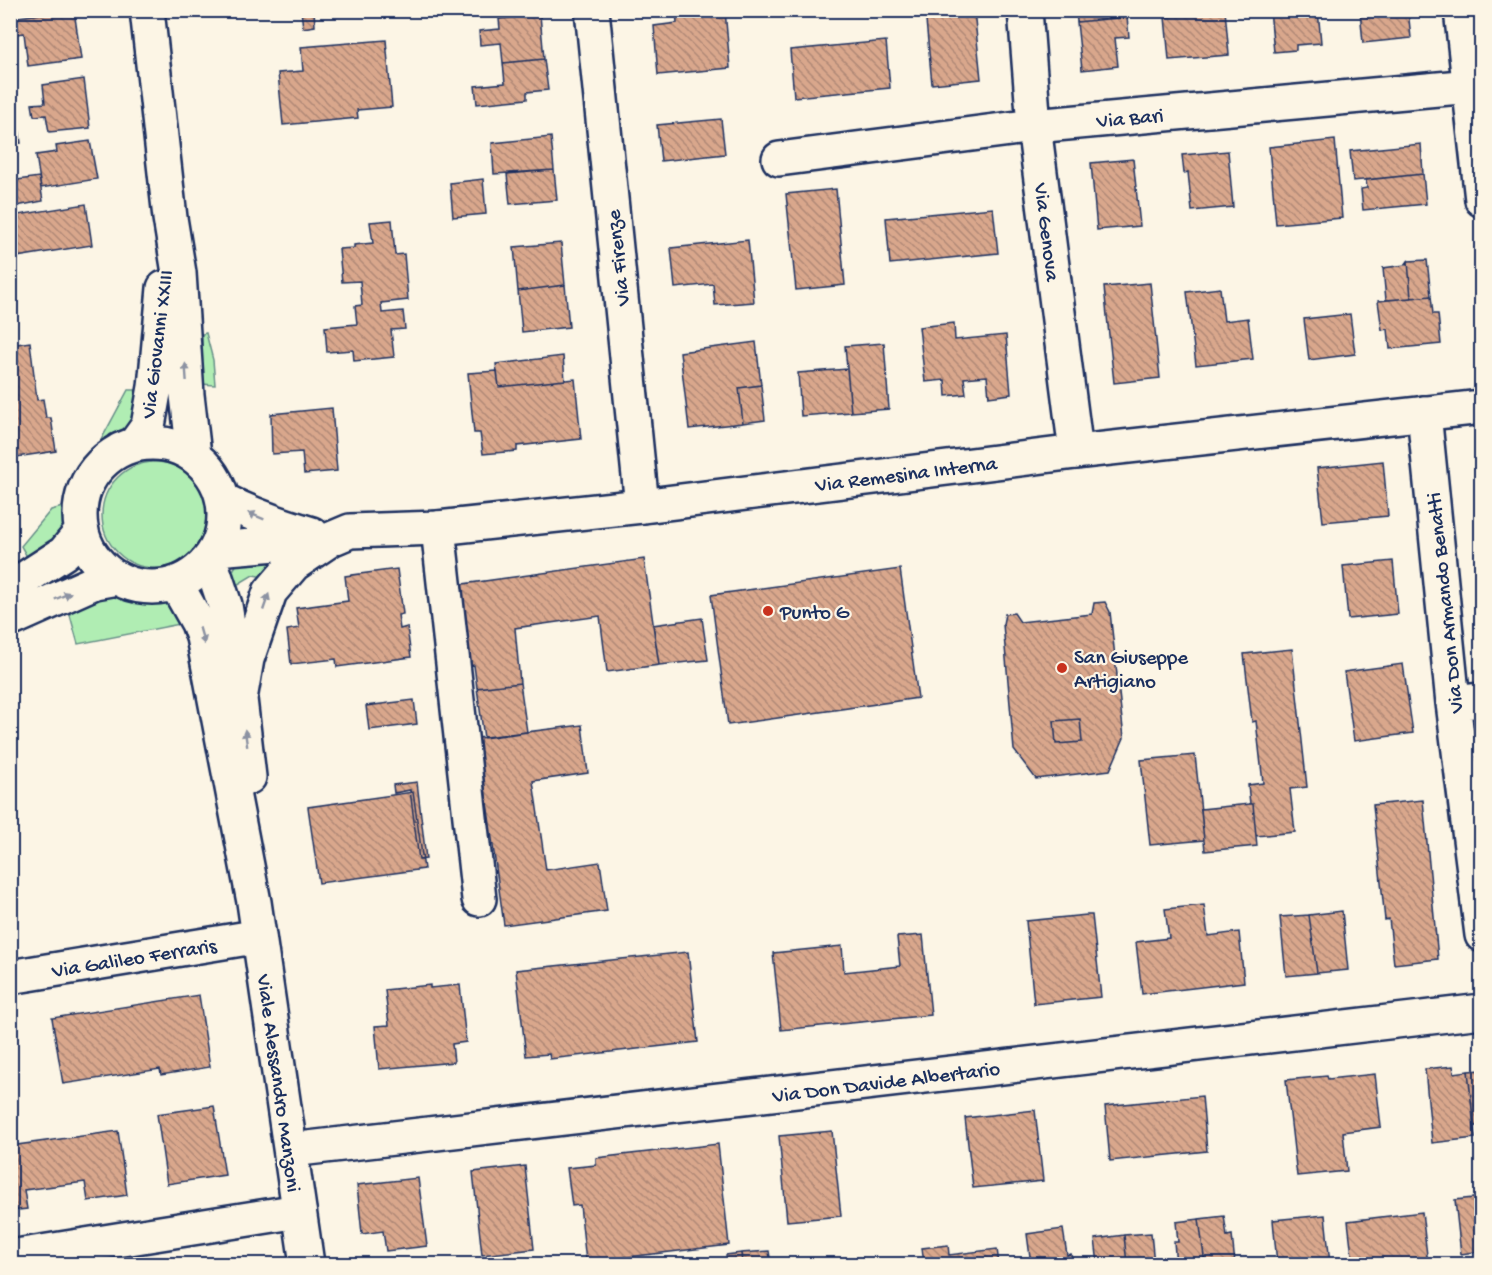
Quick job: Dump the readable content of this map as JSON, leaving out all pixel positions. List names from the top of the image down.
{
  "streets": {
    "street": [
      "Via Bari",
      "Via Genova",
      "Via Firenze",
      "Via Giovanni XXIII",
      "Via Remesina Interna",
      "Via Don Armando Benatti",
      "Via Galileo Ferraris",
      "Via Don Davide Albertario",
      "Viale Alessandro Manzoni"
    ]
  },
  "crossings": [
    ["Via Bari", "Via Genova"],
    ["Via Genova", "Via Remesina Interna"],
    ["Via Firenze", "Via Remesina Interna"],
    ["Via Giovanni XXIII", "Via Remesina Interna"],
    ["Via Giovanni XXIII", "Viale Alessandro Manzoni"],
    ["Via Remesina Interna", "Via Don Armando Benatti"],
    ["Via Remesina Interna", "Viale Alessandro Manzoni"],
    ["Via Galileo Ferraris", "Viale Alessandro Manzoni"],
    ["Via Don Davide Albertario", "Viale Alessandro Manzoni"]
  ],
  "places": ["Punto G", "San Giuseppe Artigiano"]
}
